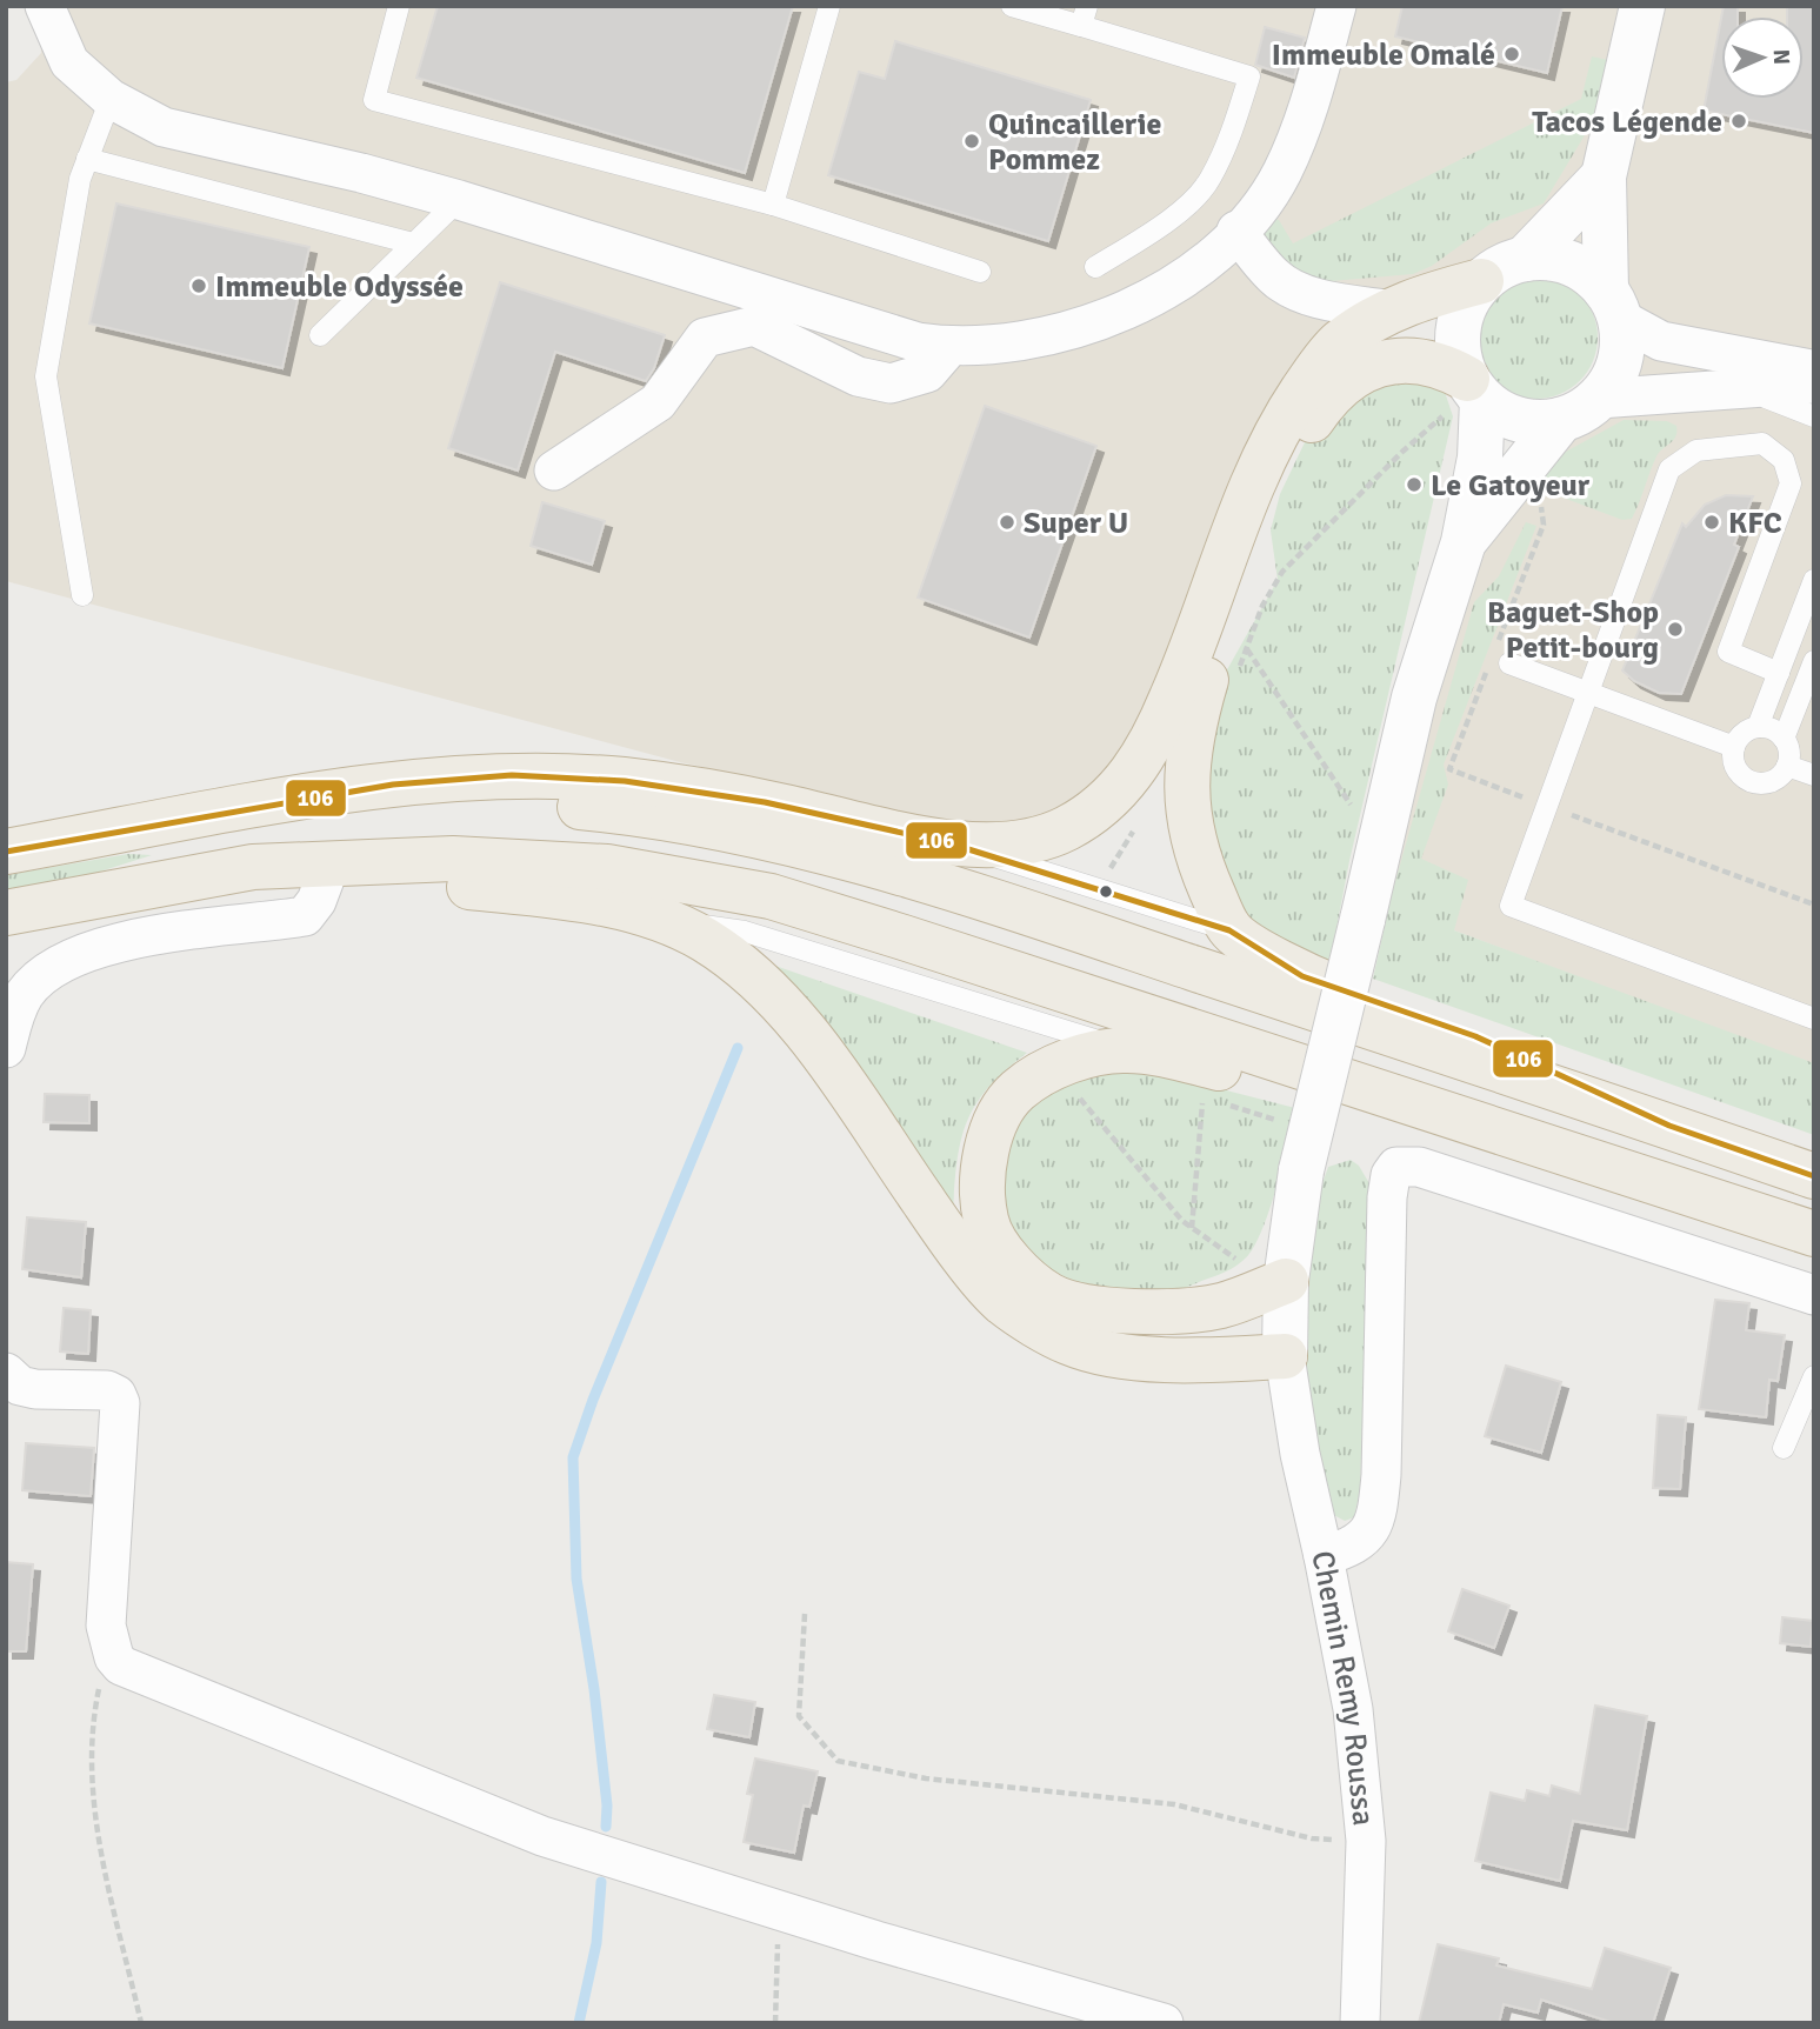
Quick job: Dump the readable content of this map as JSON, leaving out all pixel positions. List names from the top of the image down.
{
  "streets": {
    "street": ["Chemin Remy Roussa"]
  },
  "places": [
    "Immeuble Omalé",
    "Tacos Légende",
    "Quincaillerie Pommez",
    "Immeuble Odyssée",
    "Le Gatoyeur",
    "Super U",
    "KFC",
    "Baguet-Shop Petit-bourg"
  ],
  "lines": ["transit line 106"],
  "north": "right"
}
